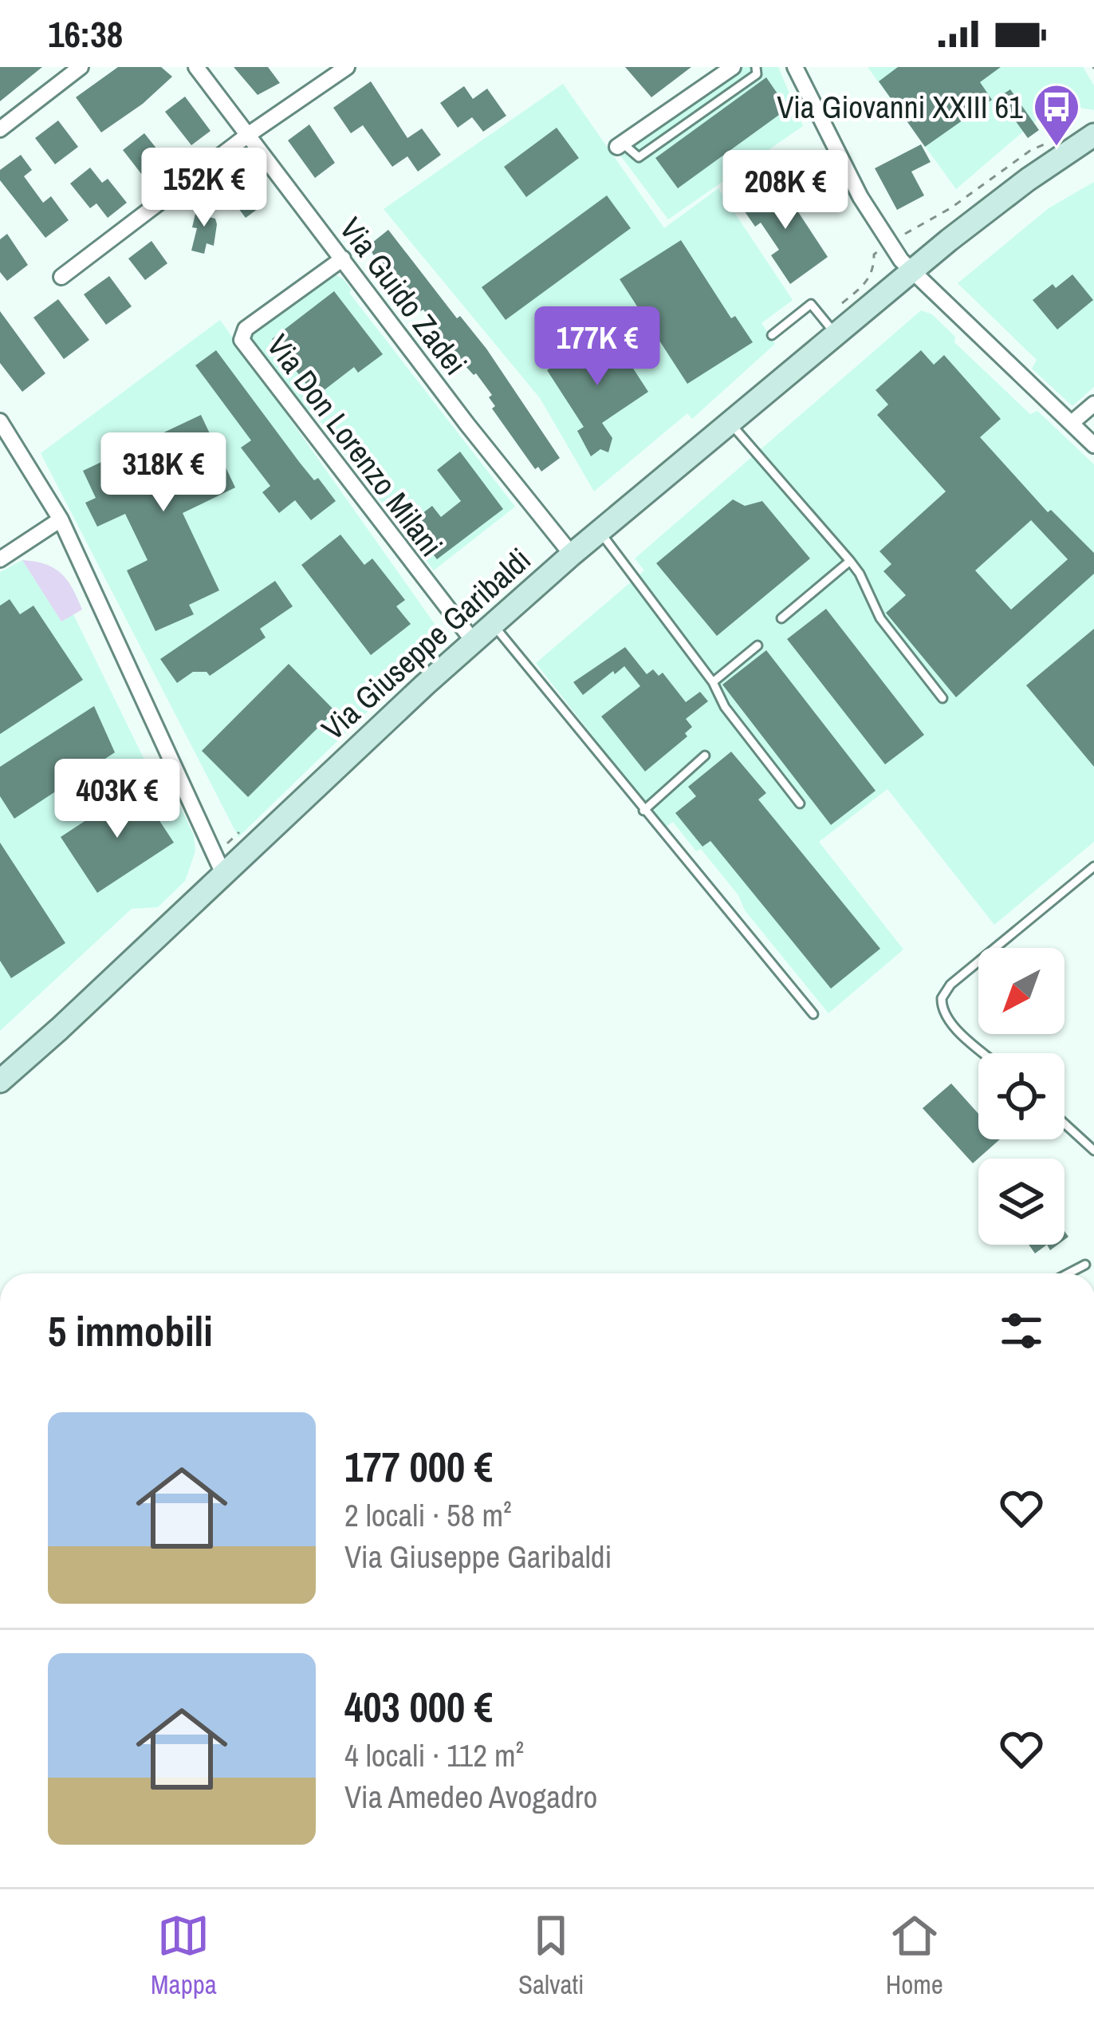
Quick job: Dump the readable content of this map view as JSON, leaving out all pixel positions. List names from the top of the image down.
{
  "streets": {
    "street": ["Via Guido Zadei", "Via Don Lorenzo Milani", "Via Giuseppe Garibaldi"]
  },
  "crossings": [
    ["Via Guido Zadei", "Via Don Lorenzo Milani"],
    ["Via Guido Zadei", "Via Giuseppe Garibaldi"],
    ["Via Don Lorenzo Milani", "Via Giuseppe Garibaldi"]
  ],
  "places": {
    "bus stop": ["Via Giovanni XXIII 61"]
  },
  "north": "bottom left",
  "page": {
    "status": "16:38",
    "price": [
      "152K €",
      "208K €",
      "177K €",
      "318K €",
      "403K €"
    ],
    "heading": "5 immobili",
    "list": [
      {
        "name": "177 000 €",
        "note": "2 locali · 58 m² · Via Giuseppe Garibaldi"
      },
      {
        "name": "403 000 €",
        "note": "4 locali · 112 m² · Via Amedeo Avogadro"
      }
    ],
    "tabs": ["Mappa", "Salvati", "Home"]
  }
}
